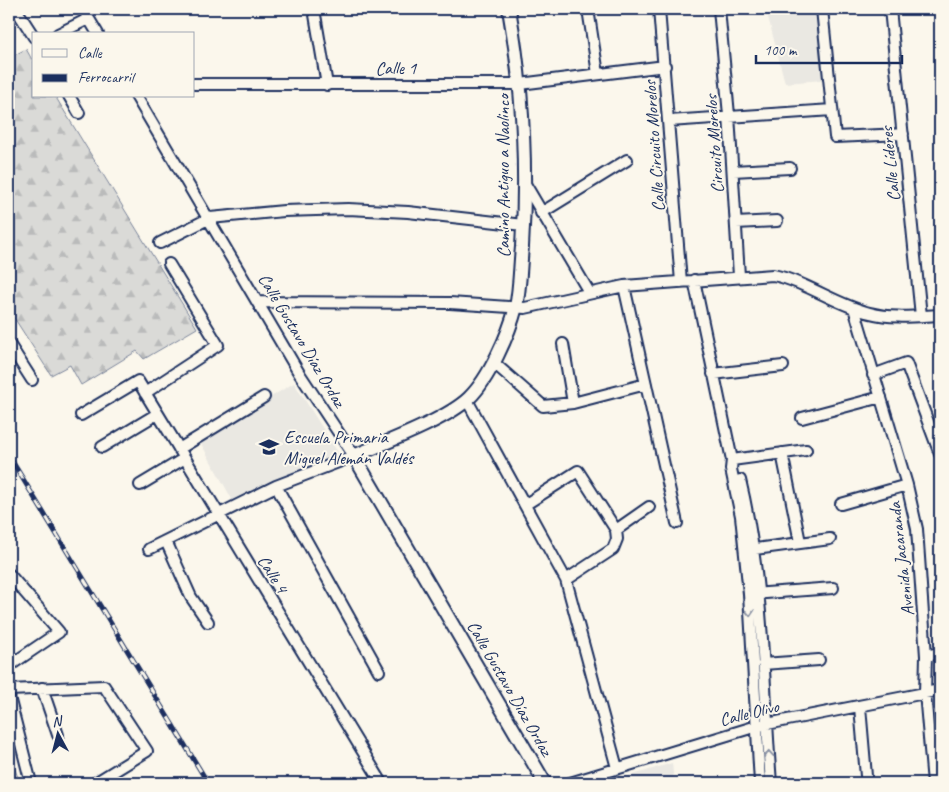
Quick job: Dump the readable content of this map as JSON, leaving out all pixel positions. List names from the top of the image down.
{
  "streets": {
    "main road": ["Camino Antiguo a Naolinco", "Calle Gustavo Díaz Ordaz"],
    "street": [
      "Calle 1",
      "Circuito Morelos",
      "Calle Circuito Morelos",
      "Calle Líderes",
      "Avenida Jacaranda",
      "Calle 4",
      "Calle Olivo"
    ]
  },
  "crossings": [
    ["Calle 1", "Calle Circuito Morelos"],
    ["Calle 1", "Camino Antiguo a Naolinco"],
    ["Camino Antiguo a Naolinco", "Calle Gustavo Díaz Ordaz"],
    ["Camino Antiguo a Naolinco", "Calle 4"],
    ["Avenida Jacaranda", "Calle Olivo"]
  ],
  "places": {
    "school or university": ["Escuela Primaria Miguel Alemán Valdés"]
  },
  "legend": ["Calle", "Ferrocarril"],
  "scale_bar": "100 m",
  "north": "top"
}
